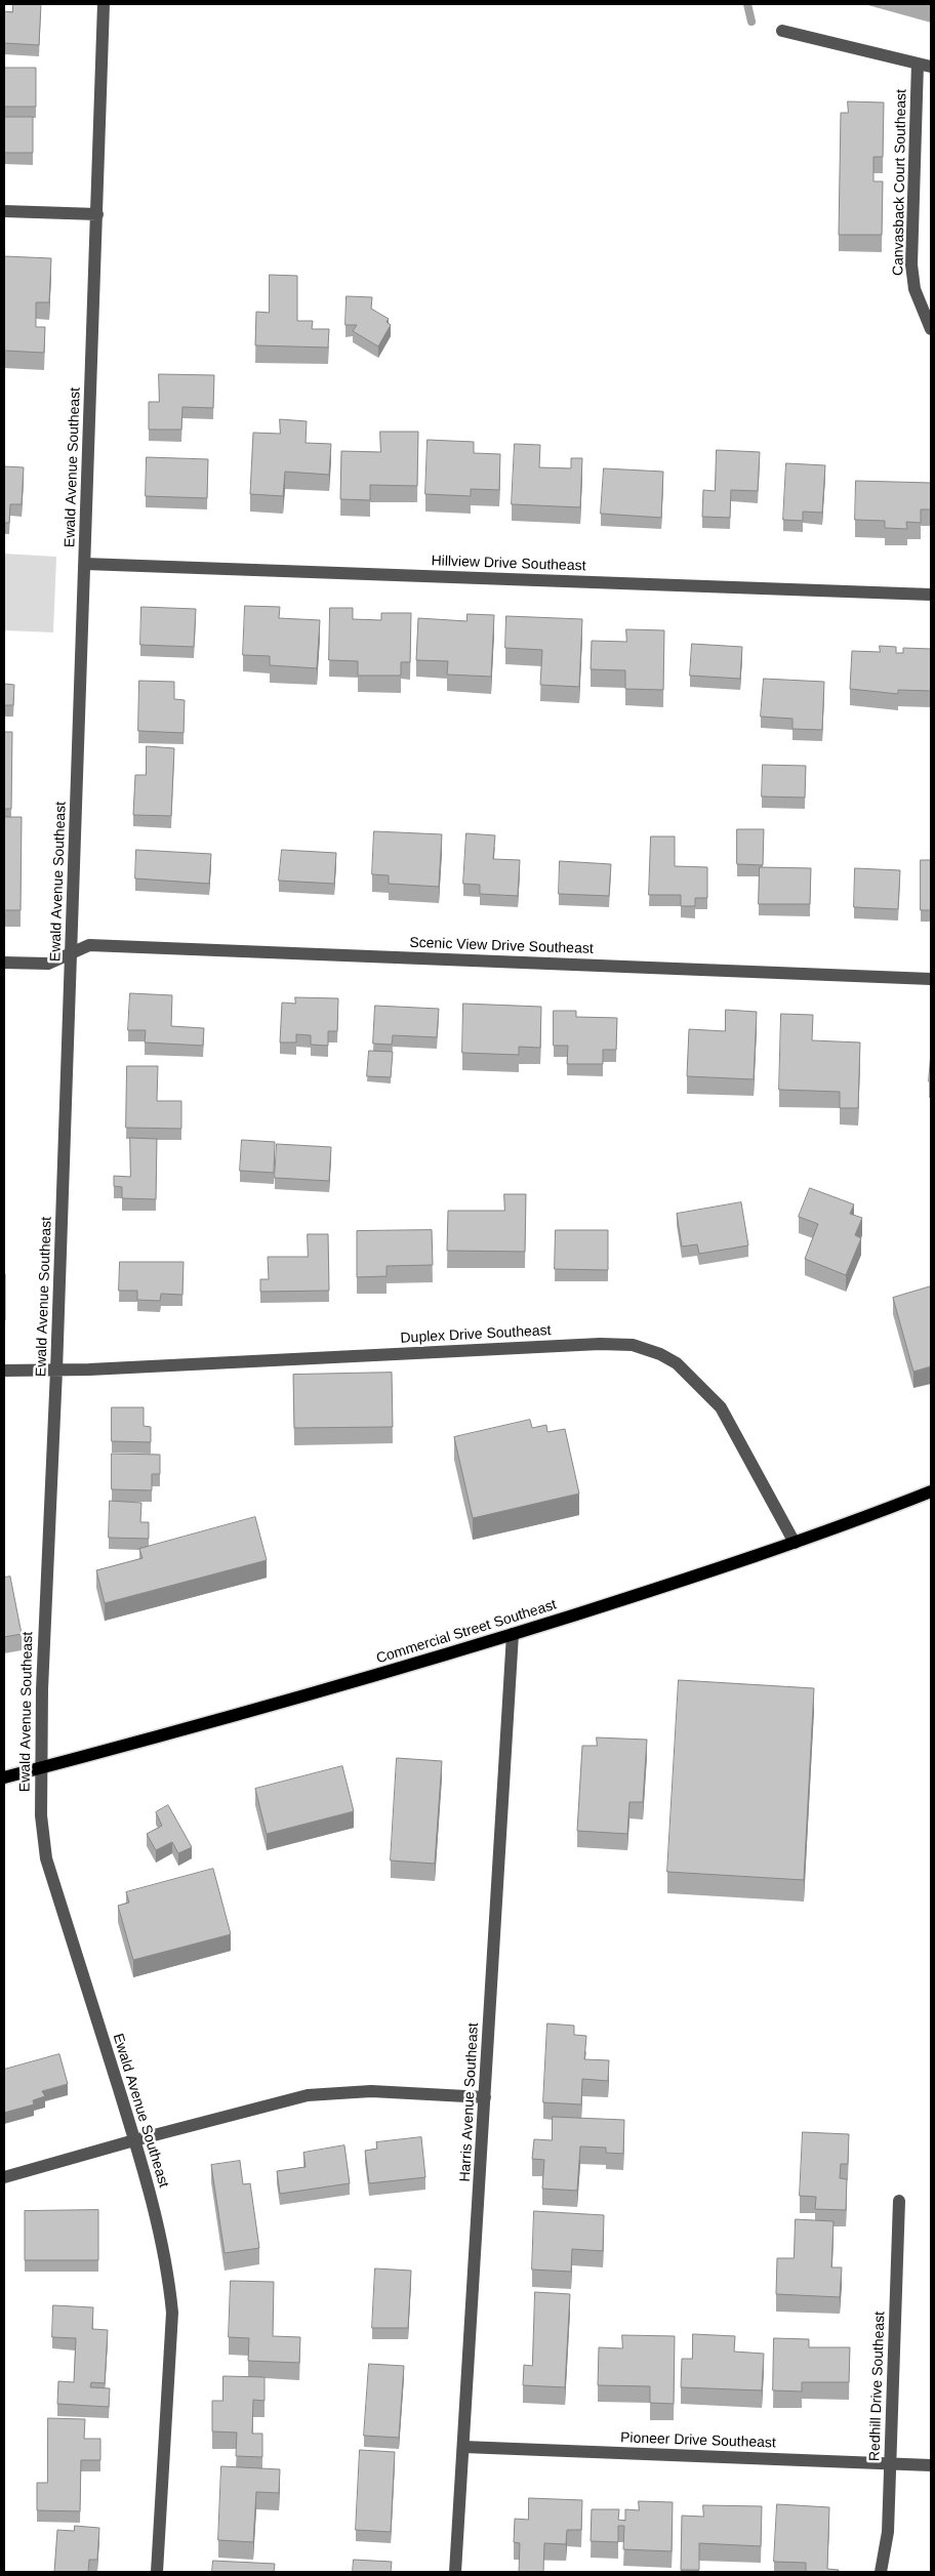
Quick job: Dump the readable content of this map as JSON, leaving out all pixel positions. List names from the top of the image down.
{
  "streets": {
    "main road": ["Commercial Street Southeast"],
    "street": [
      "Canvasback Court Southeast",
      "Ewald Avenue Southeast",
      "Hillview Drive Southeast",
      "Scenic View Drive Southeast",
      "Duplex Drive Southeast",
      "Harris Avenue Southeast",
      "Redhill Drive Southeast",
      "Pioneer Drive Southeast"
    ]
  },
  "crossings": [
    ["Ewald Avenue Southeast", "Hillview Drive Southeast"],
    ["Ewald Avenue Southeast", "Scenic View Drive Southeast"],
    ["Ewald Avenue Southeast", "Duplex Drive Southeast"],
    ["Ewald Avenue Southeast", "Commercial Street Southeast"],
    ["Duplex Drive Southeast", "Commercial Street Southeast"],
    ["Commercial Street Southeast", "Harris Avenue Southeast"],
    ["Harris Avenue Southeast", "Pioneer Drive Southeast"],
    ["Redhill Drive Southeast", "Pioneer Drive Southeast"]
  ]
}
